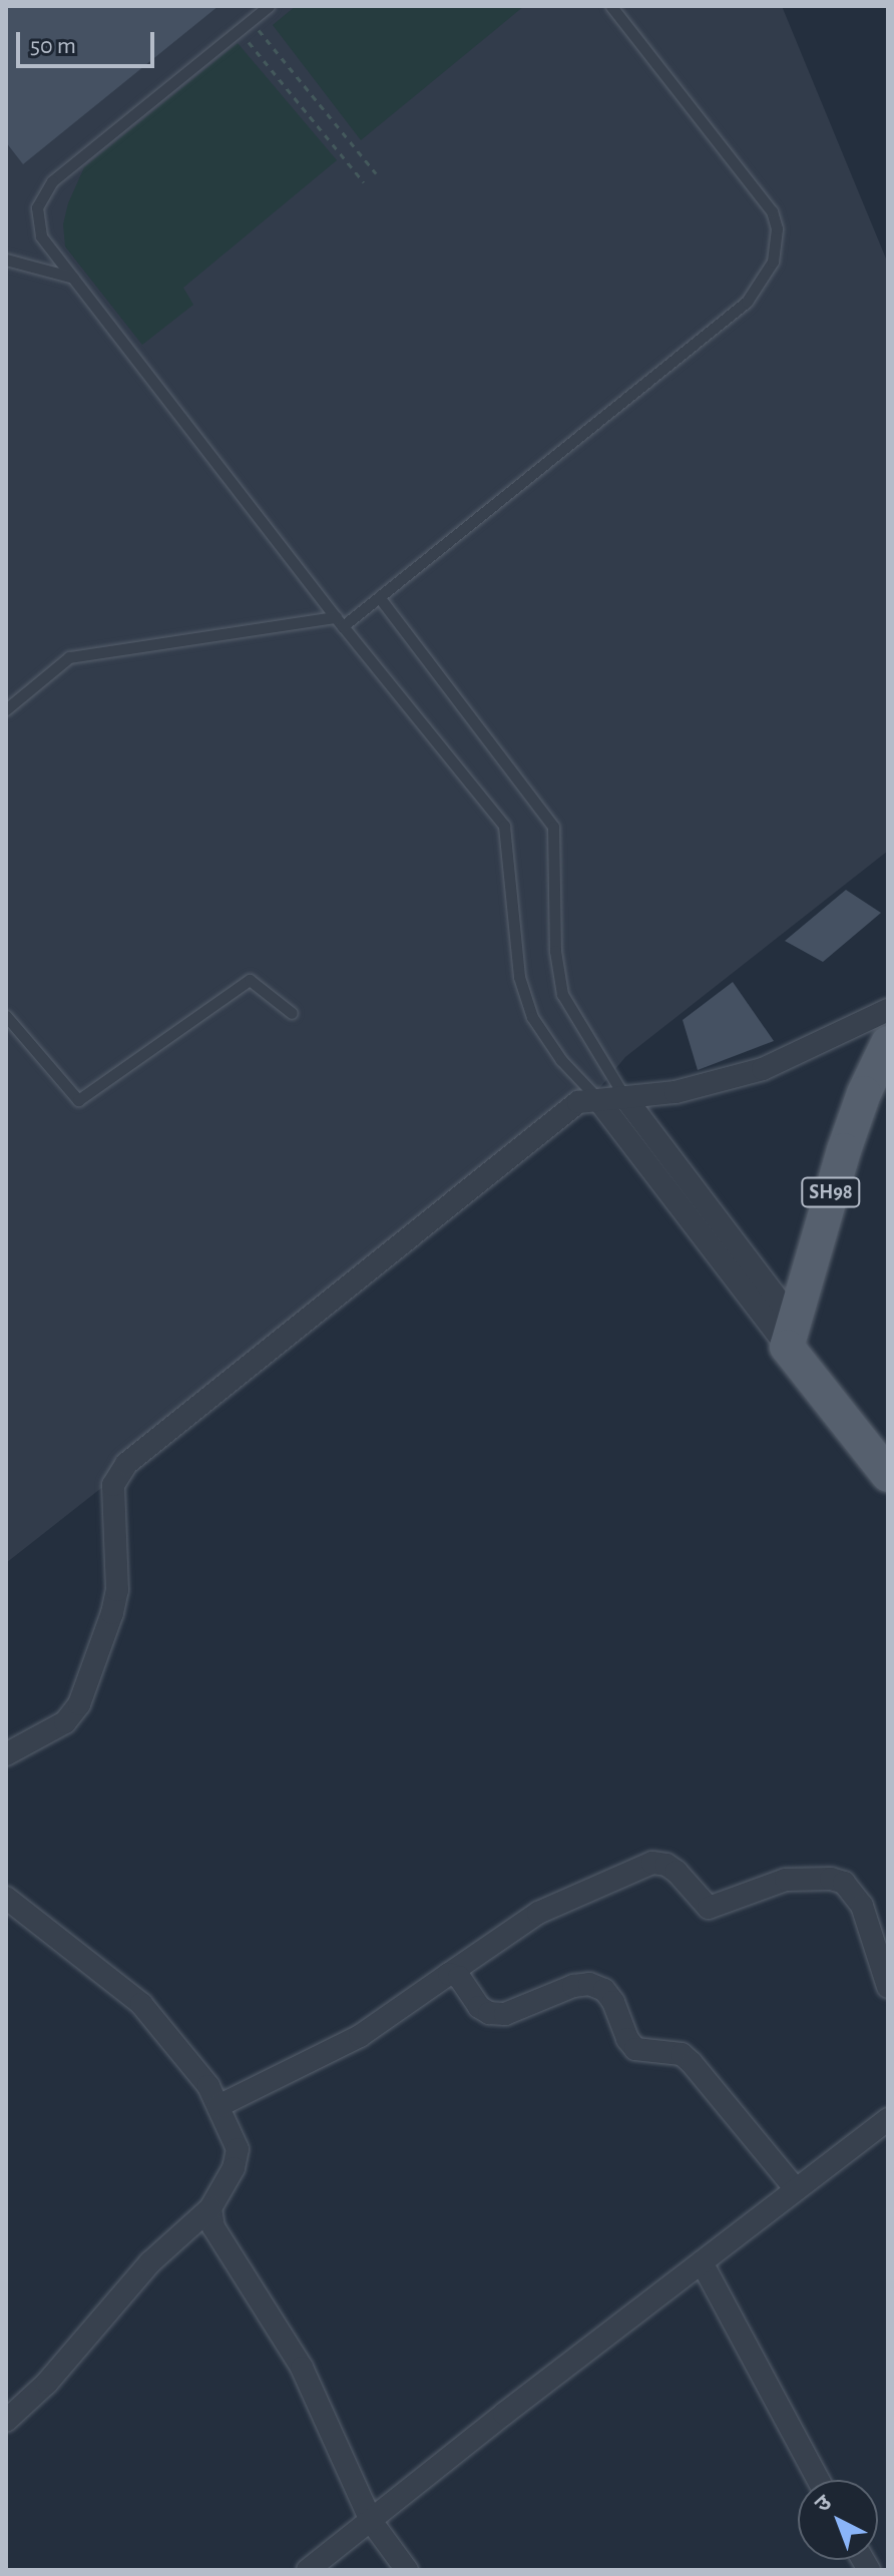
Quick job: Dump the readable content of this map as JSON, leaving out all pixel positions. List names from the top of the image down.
{
  "streets": {
    "main road": ["SH98"]
  },
  "scale_bar": "50 m",
  "north": "top left"
}
